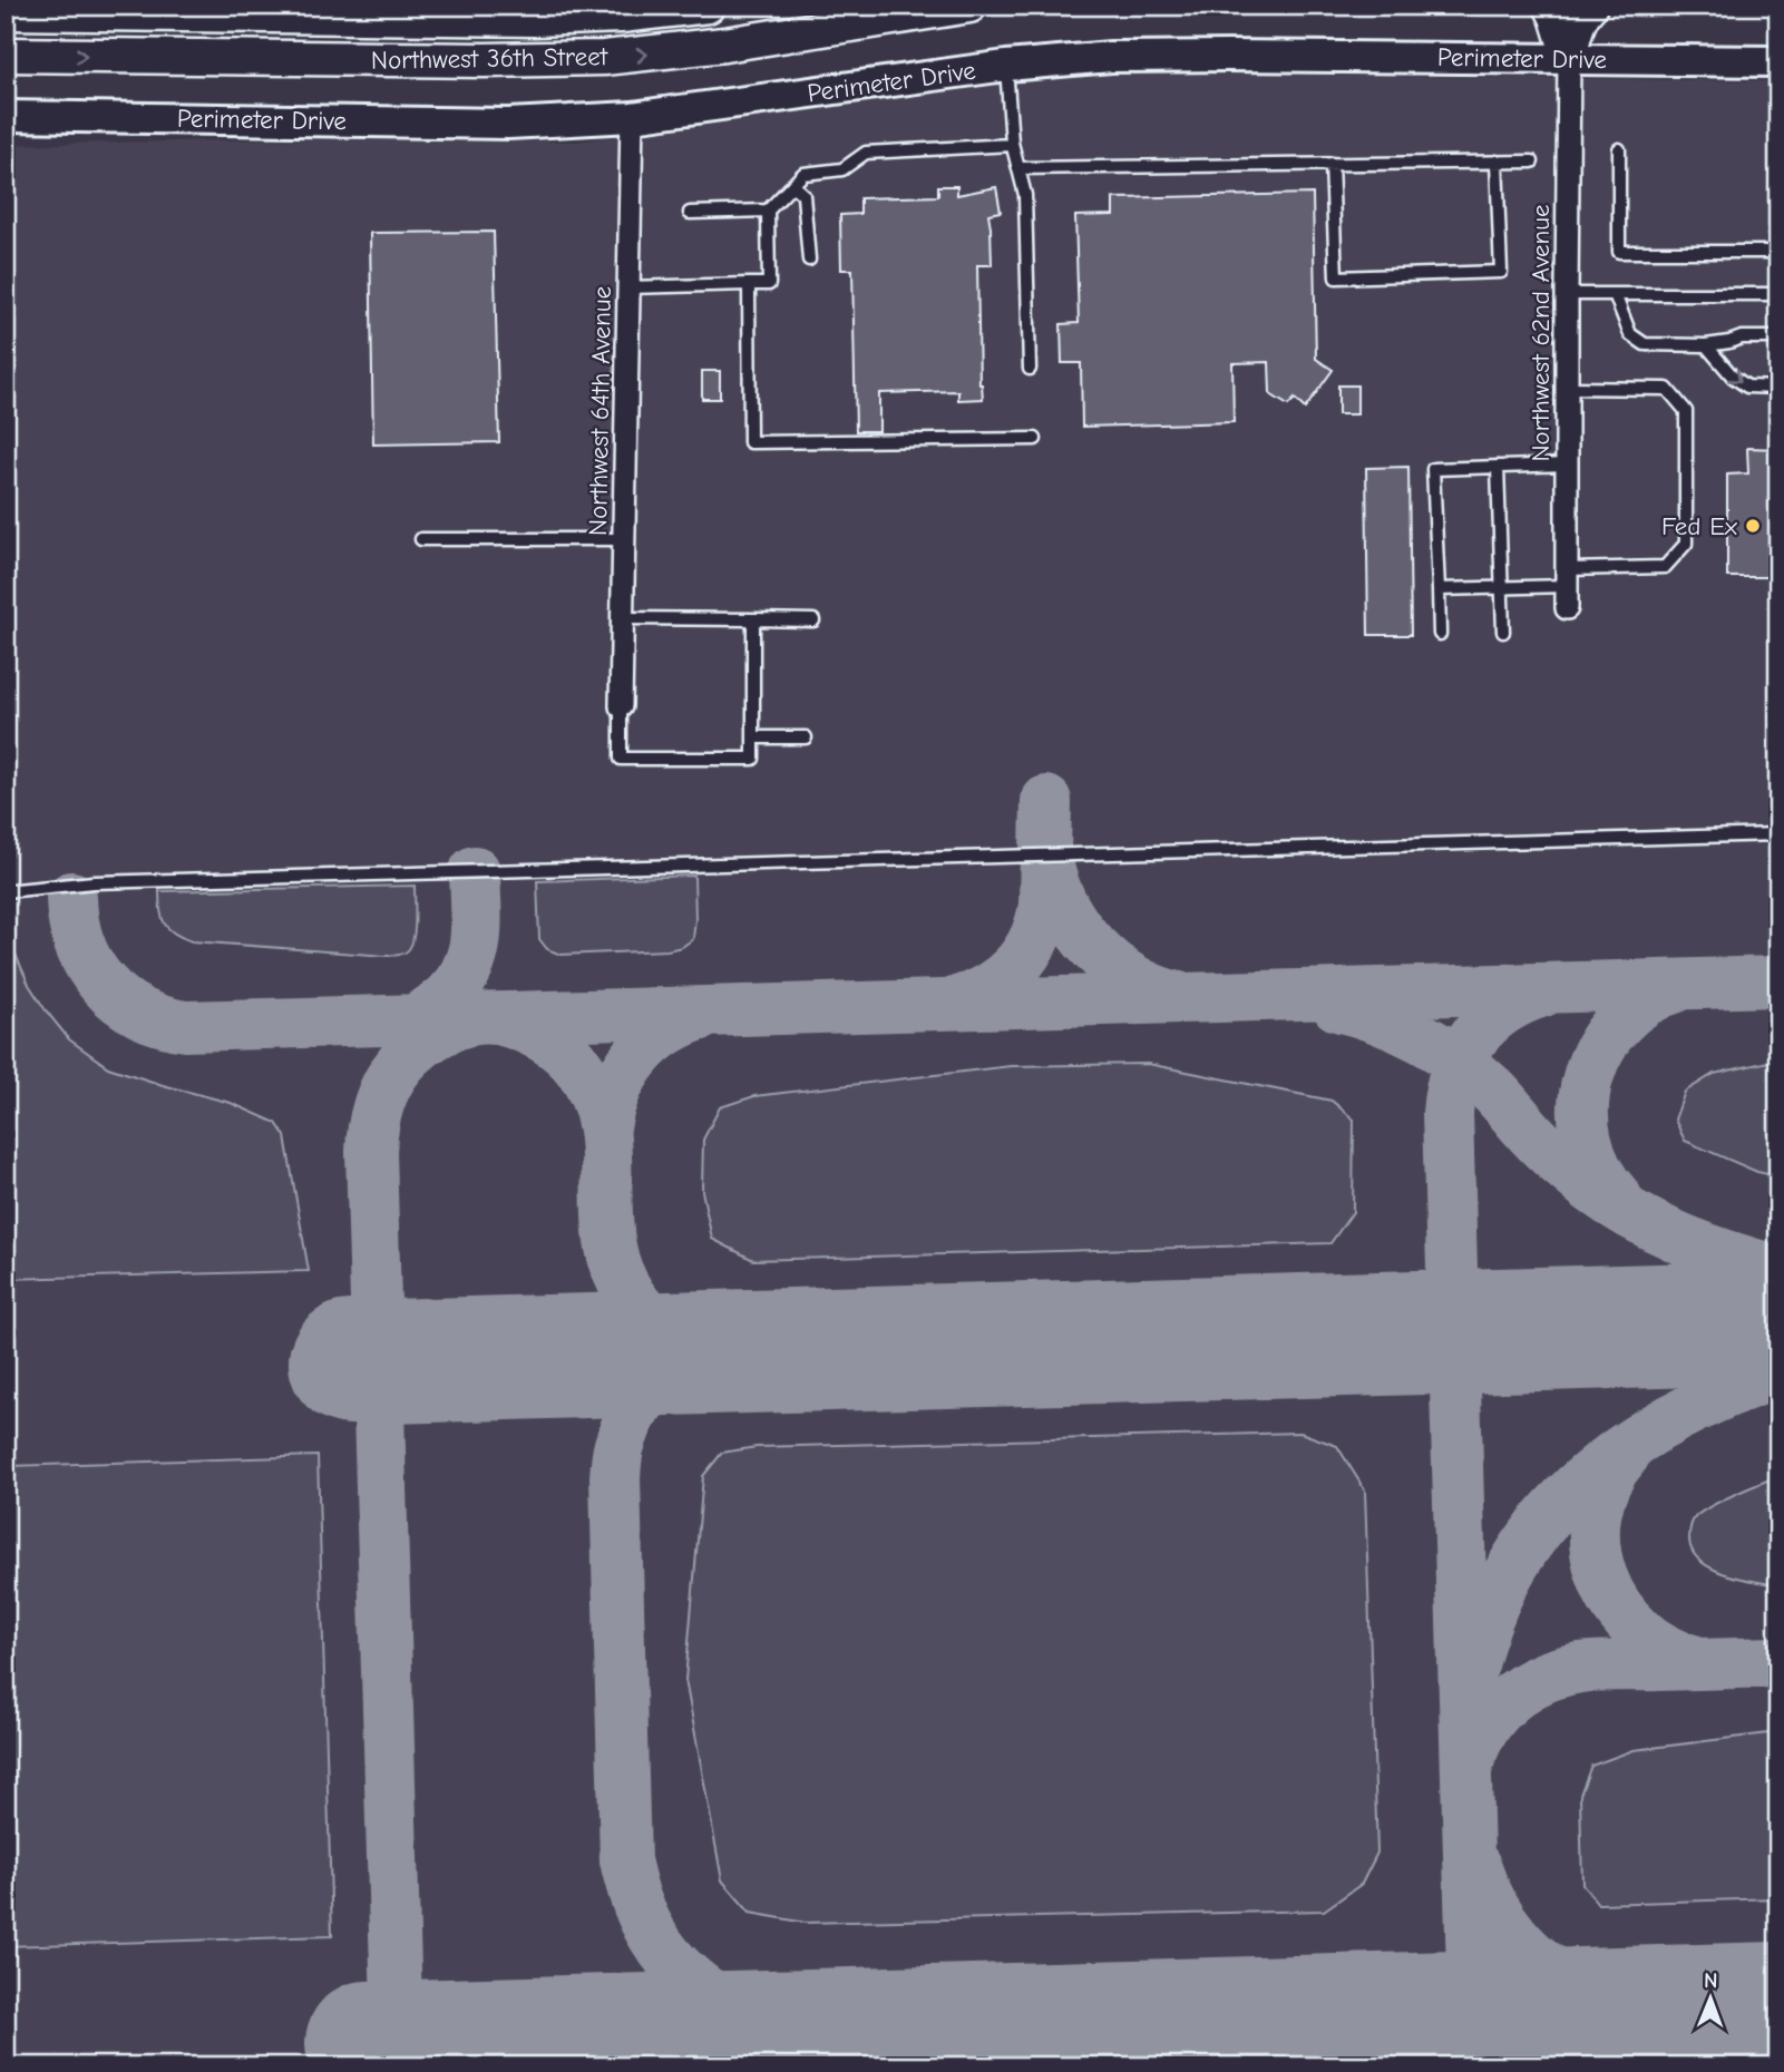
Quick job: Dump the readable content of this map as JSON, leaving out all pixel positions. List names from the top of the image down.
{
  "streets": {
    "main road": ["Northwest 36th Street"],
    "street": ["Perimeter Drive", "Northwest 62nd Avenue", "Northwest 64th Avenue"]
  },
  "crossings": [
    ["Perimeter Drive", "Northwest 62nd Avenue"],
    ["Perimeter Drive", "Northwest 64th Avenue"]
  ],
  "places": ["Fed Ex"],
  "north": "top"
}
